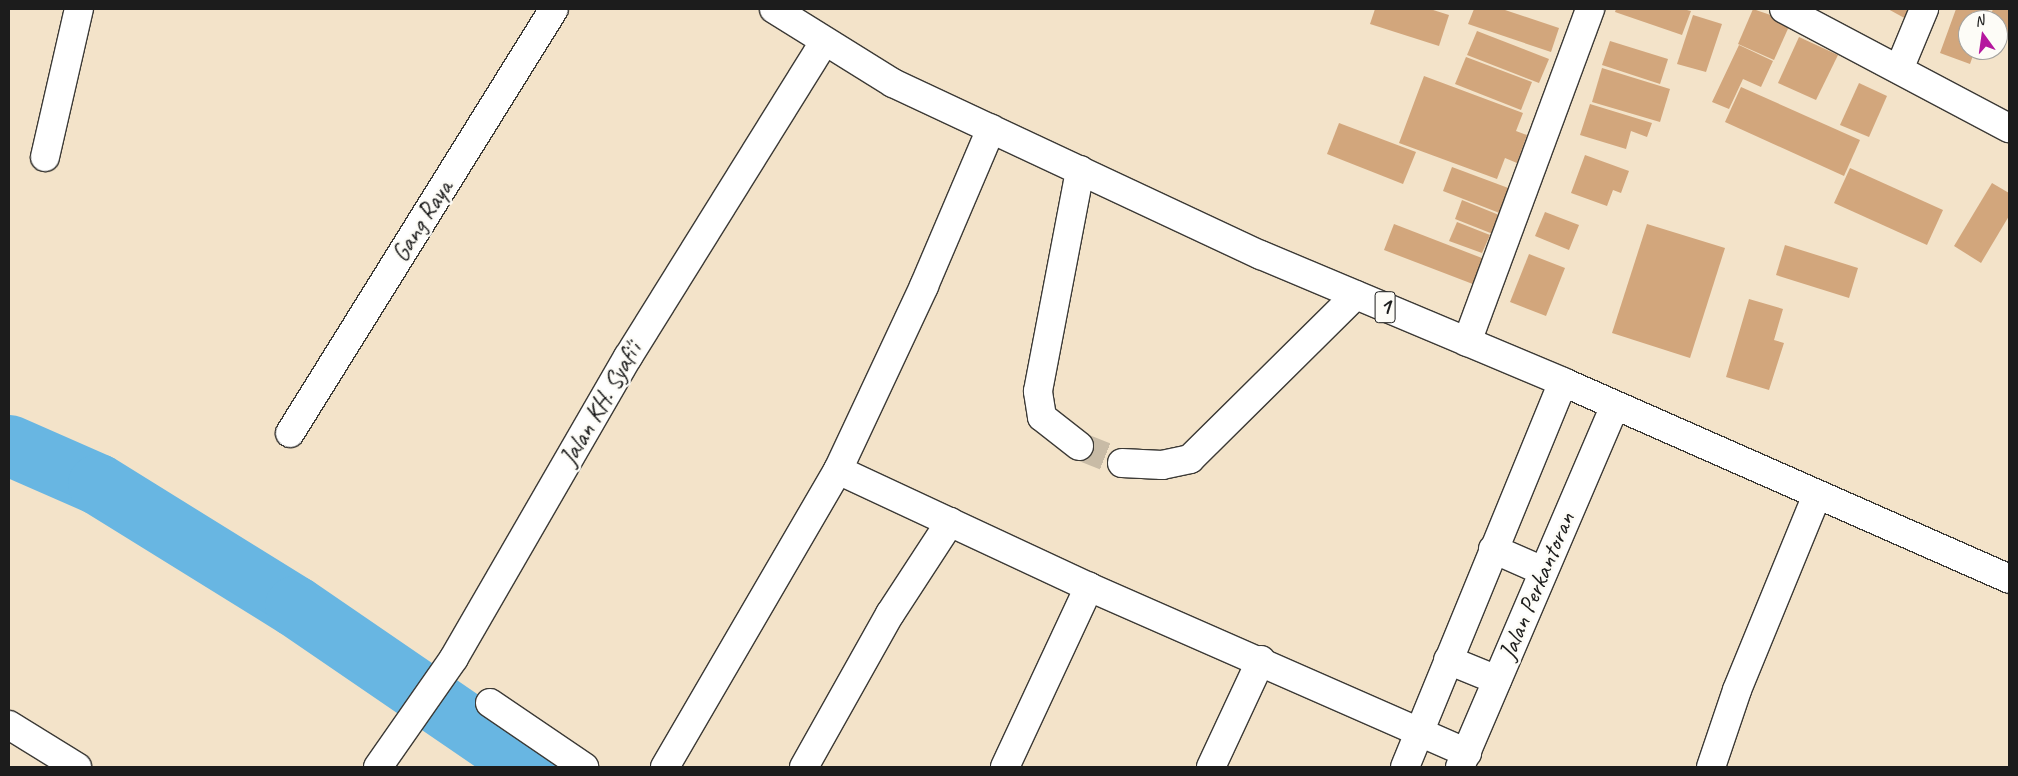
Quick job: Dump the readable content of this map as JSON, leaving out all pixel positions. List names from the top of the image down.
{
  "streets": {
    "main road": [
      "Gang Raya",
      "1",
      "Jalan KH. Syafi'i",
      "Jalan Perkantoran"
    ]
  },
  "crossings": [
    ["1", "Jalan KH. Syafi'i"],
    ["1", "Jalan Perkantoran"]
  ],
  "north": "top"
}
